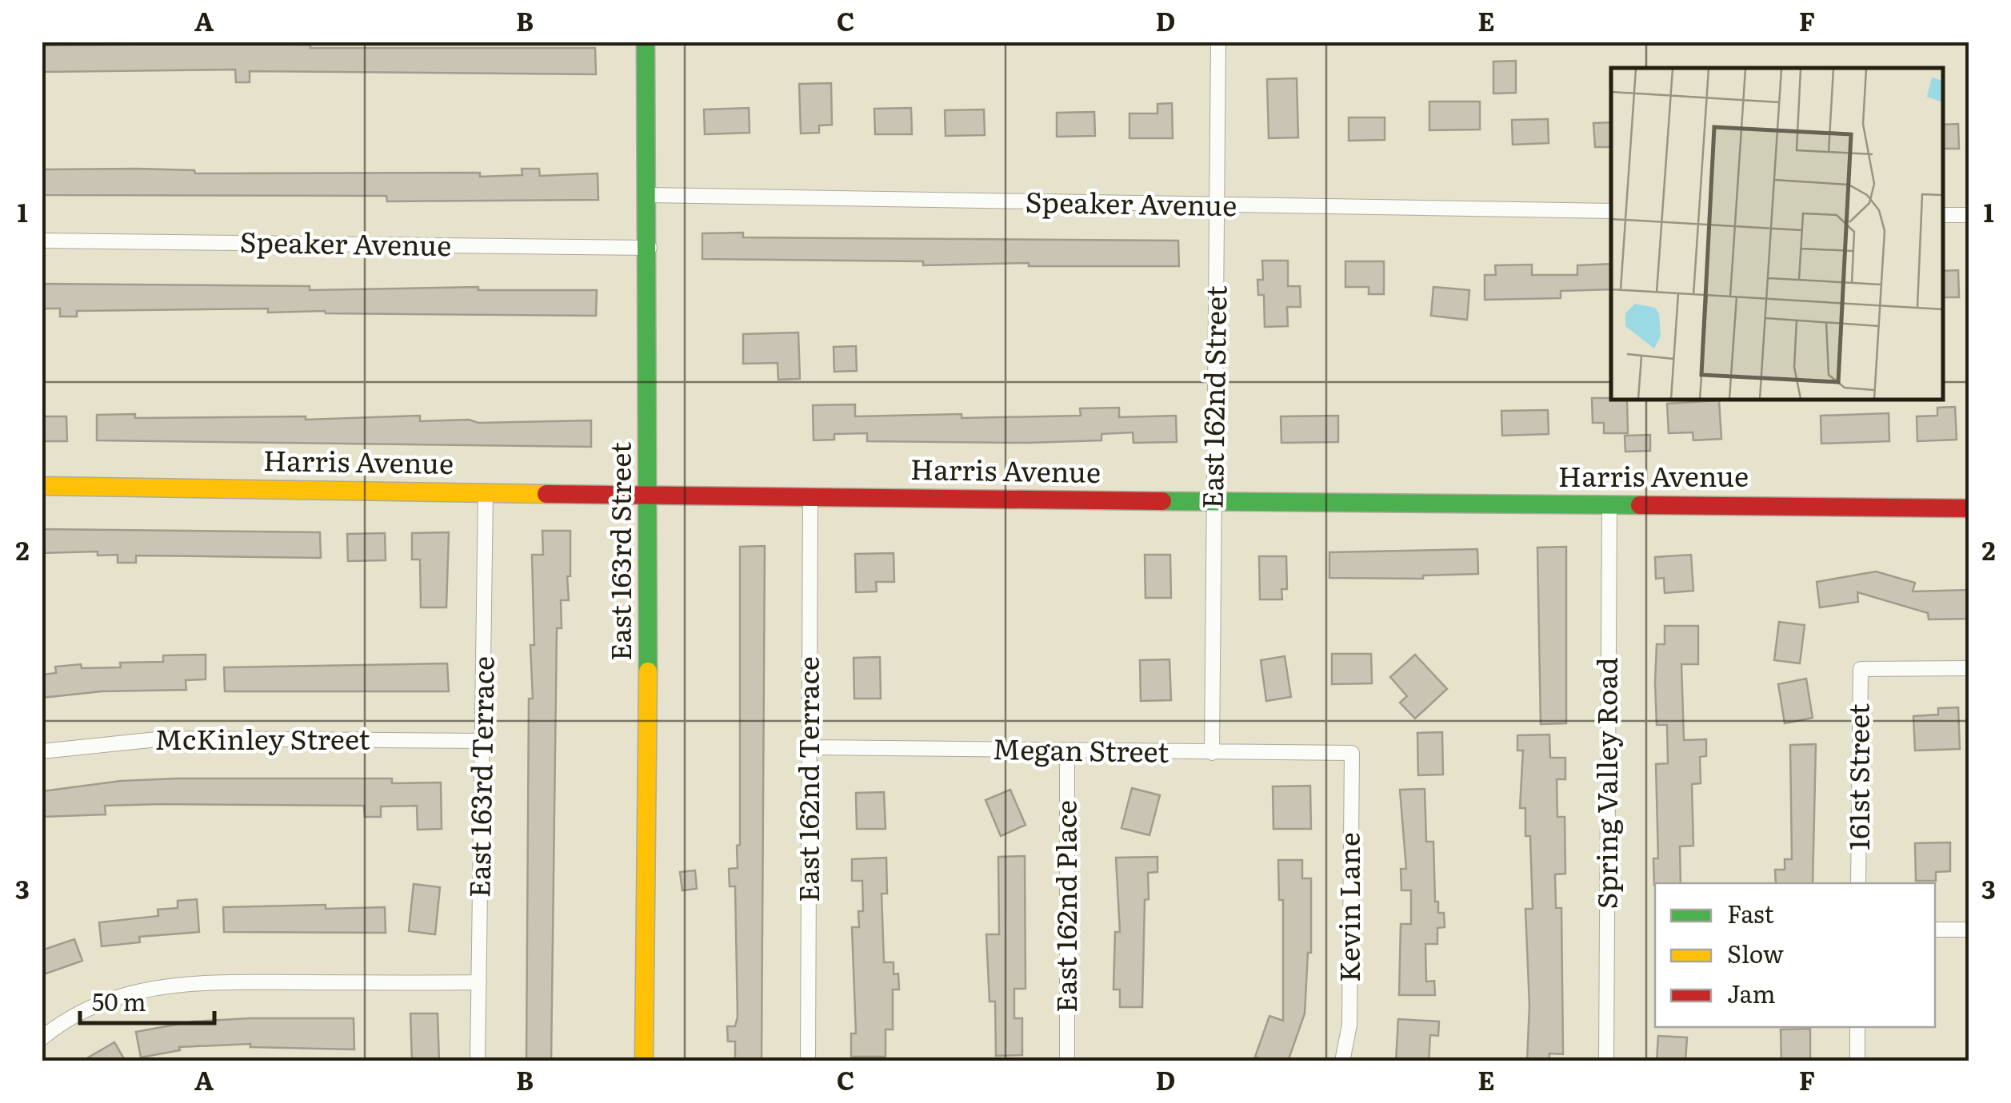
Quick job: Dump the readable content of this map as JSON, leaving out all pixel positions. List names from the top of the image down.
{
  "streets": {
    "street": [
      "Speaker Avenue",
      "East 162nd Street",
      "Harris Avenue",
      "East 163rd Street",
      "McKinley Street",
      "Megan Street",
      "East 163rd Terrace",
      "161st Street",
      "East 162nd Terrace",
      "Spring Valley Road",
      "East 162nd Place",
      "Kevin Lane"
    ]
  },
  "crossings": [
    ["Speaker Avenue", "East 162nd Street"],
    ["Speaker Avenue", "East 163rd Street"],
    ["East 162nd Street", "Harris Avenue"],
    ["East 162nd Street", "Megan Street"],
    ["Harris Avenue", "East 163rd Street"],
    ["Harris Avenue", "East 163rd Terrace"],
    ["Harris Avenue", "East 162nd Terrace"],
    ["Harris Avenue", "Spring Valley Road"],
    ["McKinley Street", "East 163rd Terrace"],
    ["Megan Street", "East 162nd Terrace"],
    ["Megan Street", "East 162nd Place"],
    ["Megan Street", "Kevin Lane"]
  ],
  "legend": ["Fast", "Slow", "Jam"],
  "scale_bar": "50 m",
  "grid": {
    "columns": [
      "A",
      "B",
      "C",
      "D",
      "E",
      "F"
    ],
    "rows": ["1", "2", "3"]
  }
}
